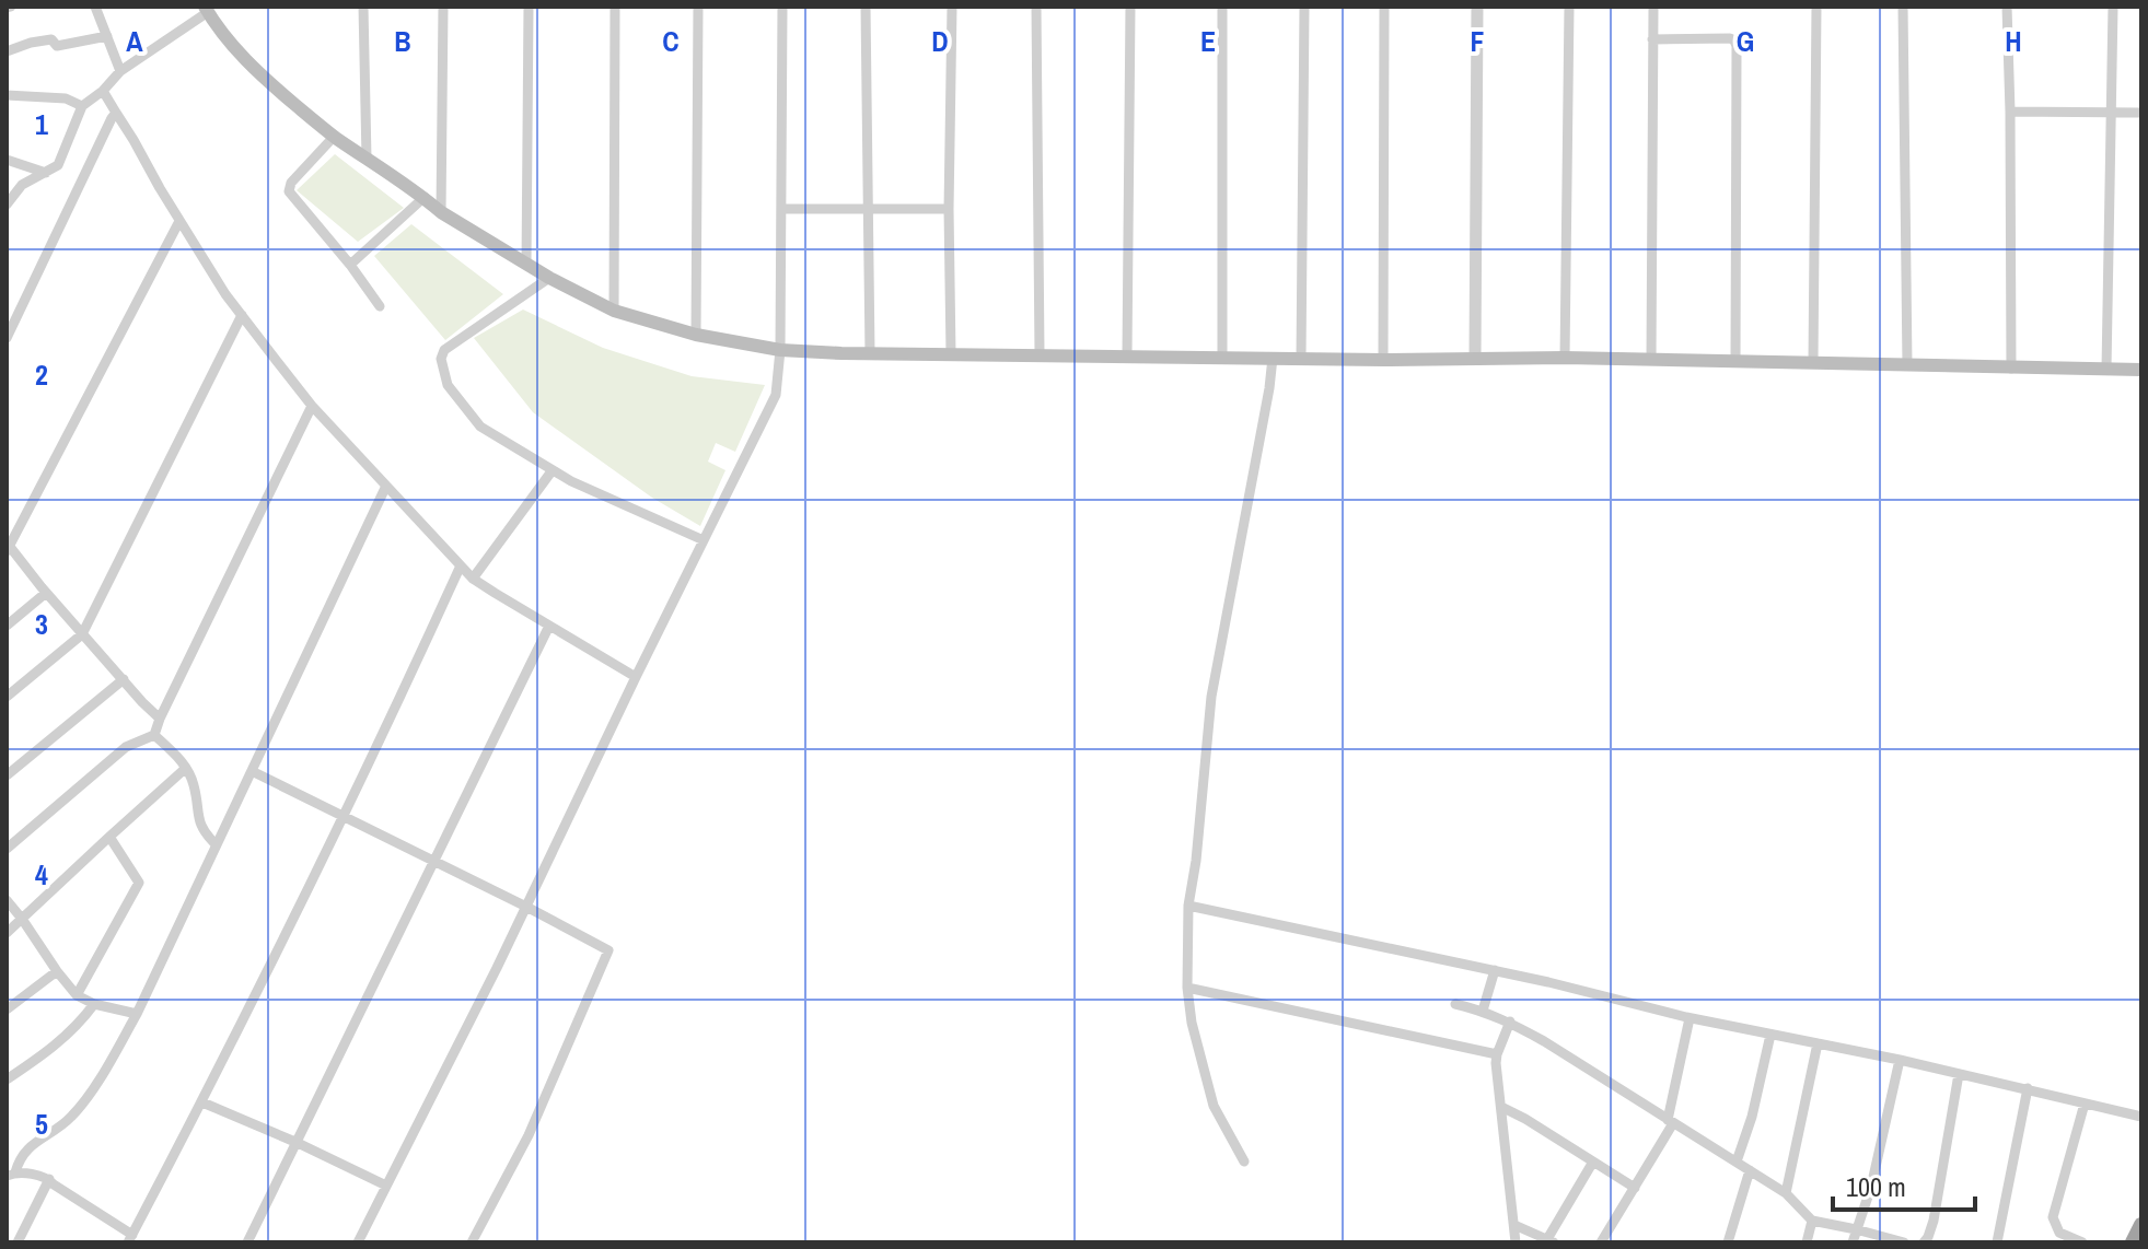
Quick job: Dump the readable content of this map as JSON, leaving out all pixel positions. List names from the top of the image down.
{
  "scale_bar": "100 m",
  "grid": {
    "columns": [
      "A",
      "B",
      "C",
      "D",
      "E",
      "F",
      "G",
      "H"
    ],
    "rows": [
      "1",
      "2",
      "3",
      "4",
      "5"
    ]
  }
}
